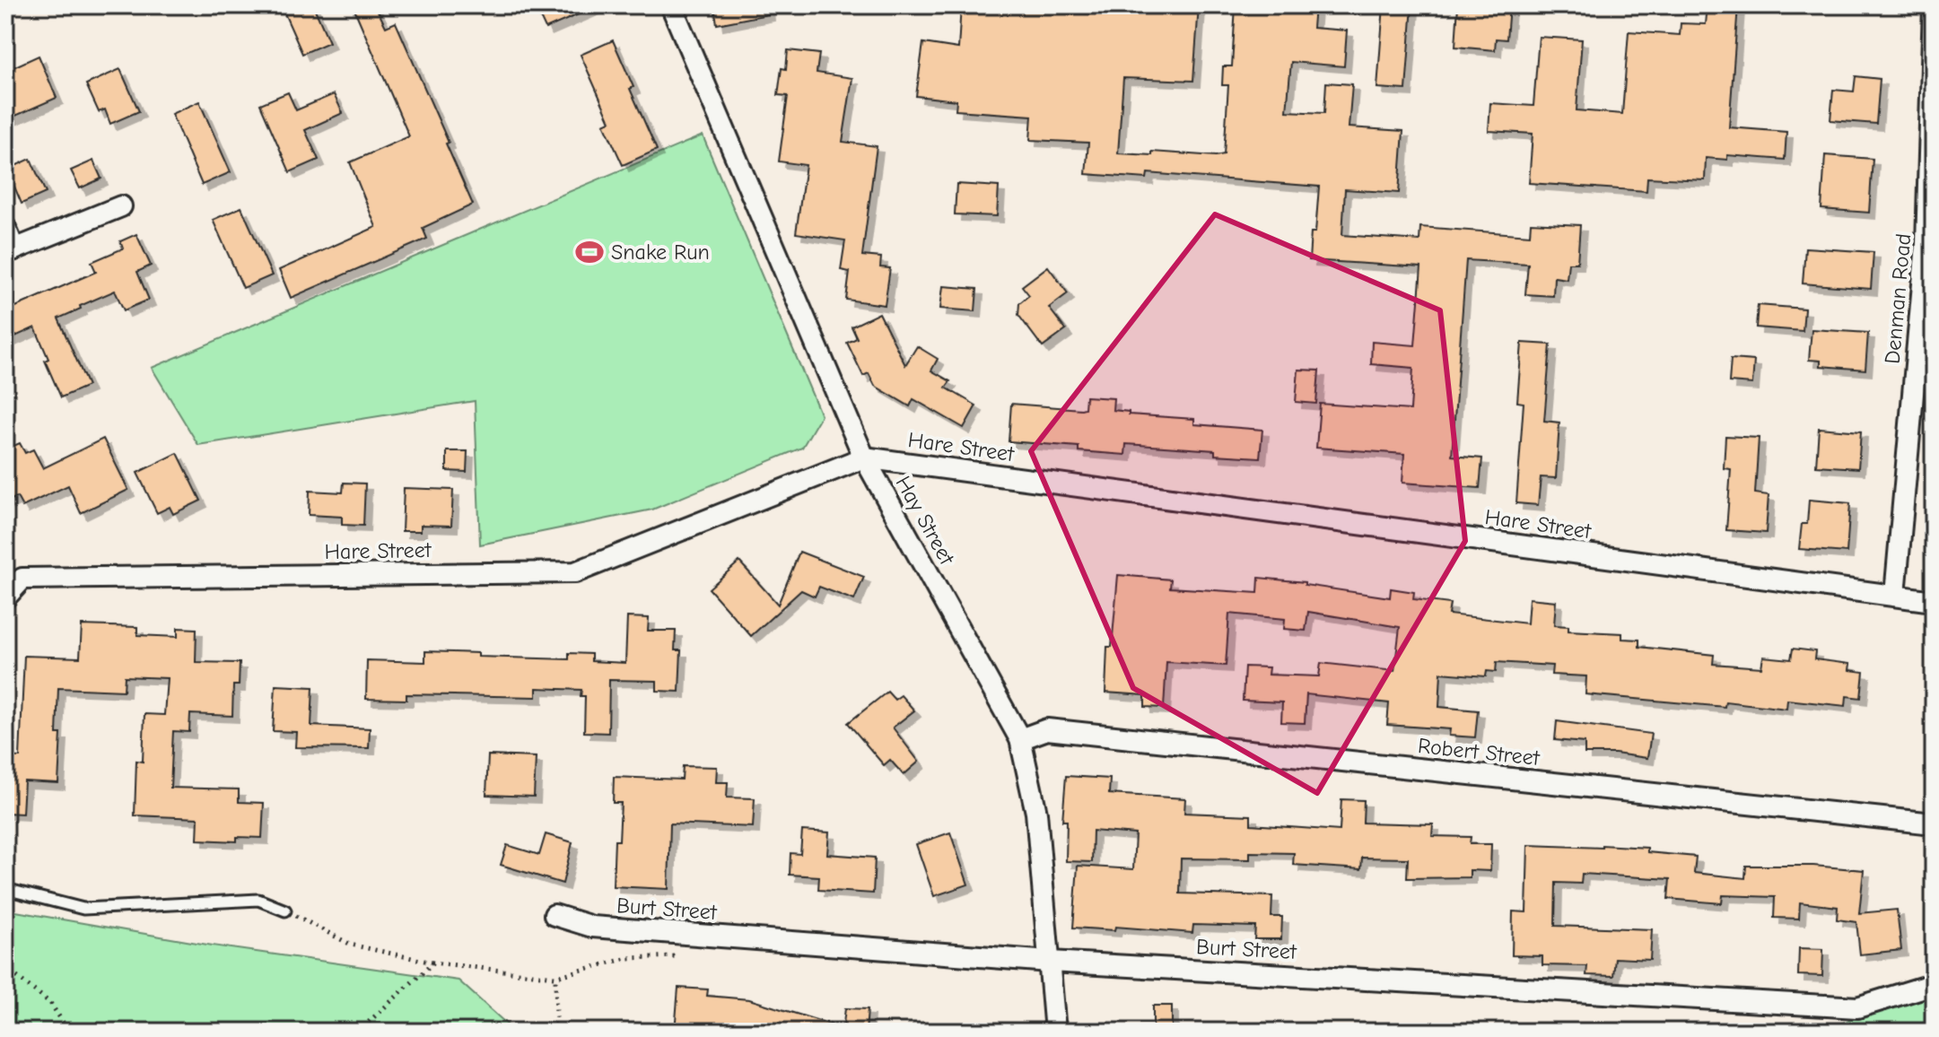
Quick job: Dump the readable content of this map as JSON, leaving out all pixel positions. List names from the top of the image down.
{
  "streets": {
    "street": [
      "Denman Road",
      "Hare Street",
      "Hay Street",
      "Robert Street",
      "Burt Street"
    ]
  },
  "crossings": [
    ["Denman Road", "Hare Street"],
    ["Hare Street", "Hay Street"],
    ["Hay Street", "Robert Street"],
    ["Hay Street", "Burt Street"]
  ],
  "places": {
    "sports": ["Snake Run"]
  }
}
